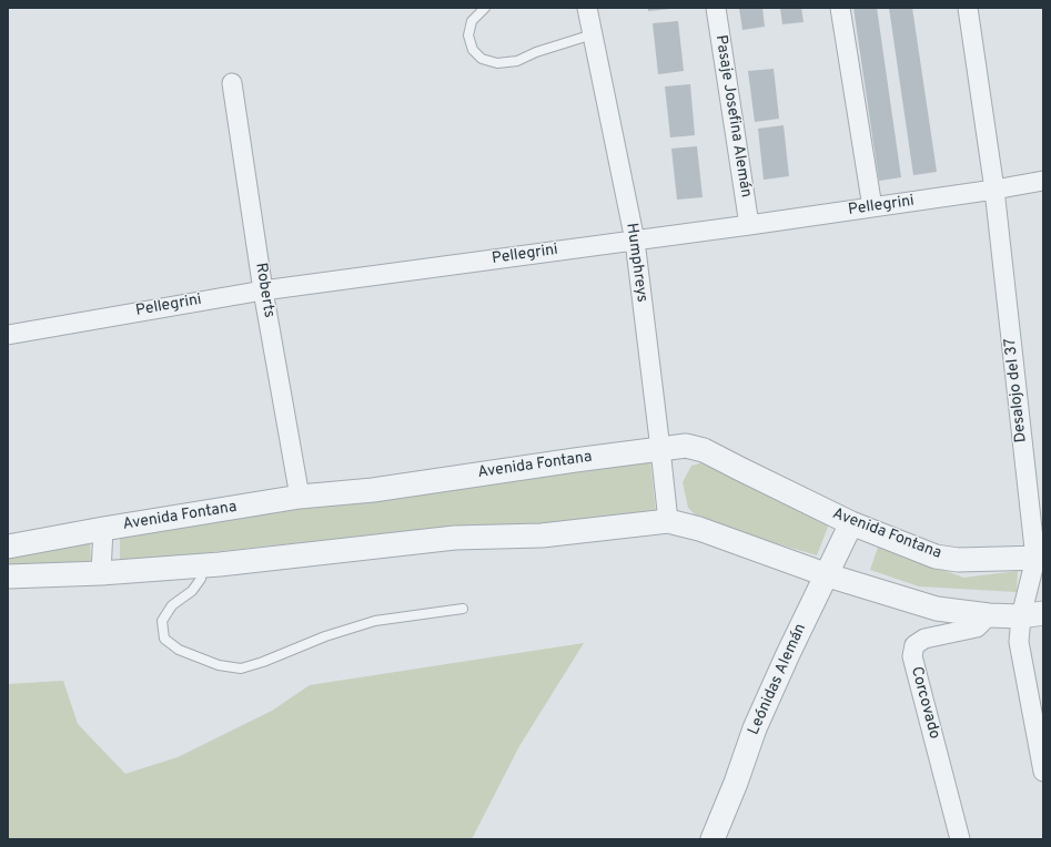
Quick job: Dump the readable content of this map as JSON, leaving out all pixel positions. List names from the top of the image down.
{
  "streets": {
    "street": [
      "Pasaje Josefina Alemán",
      "Pellegrini",
      "Humphreys",
      "Roberts",
      "Desalojo del 37",
      "Avenida Fontana",
      "Leónidas Alemán",
      "Corcovado"
    ]
  },
  "crossings": [
    ["Pasaje Josefina Alemán", "Pellegrini"],
    ["Pellegrini", "Humphreys"],
    ["Pellegrini", "Roberts"],
    ["Pellegrini", "Desalojo del 37"],
    ["Humphreys", "Avenida Fontana"],
    ["Roberts", "Avenida Fontana"],
    ["Desalojo del 37", "Avenida Fontana"],
    ["Avenida Fontana", "Leónidas Alemán"]
  ]
}
